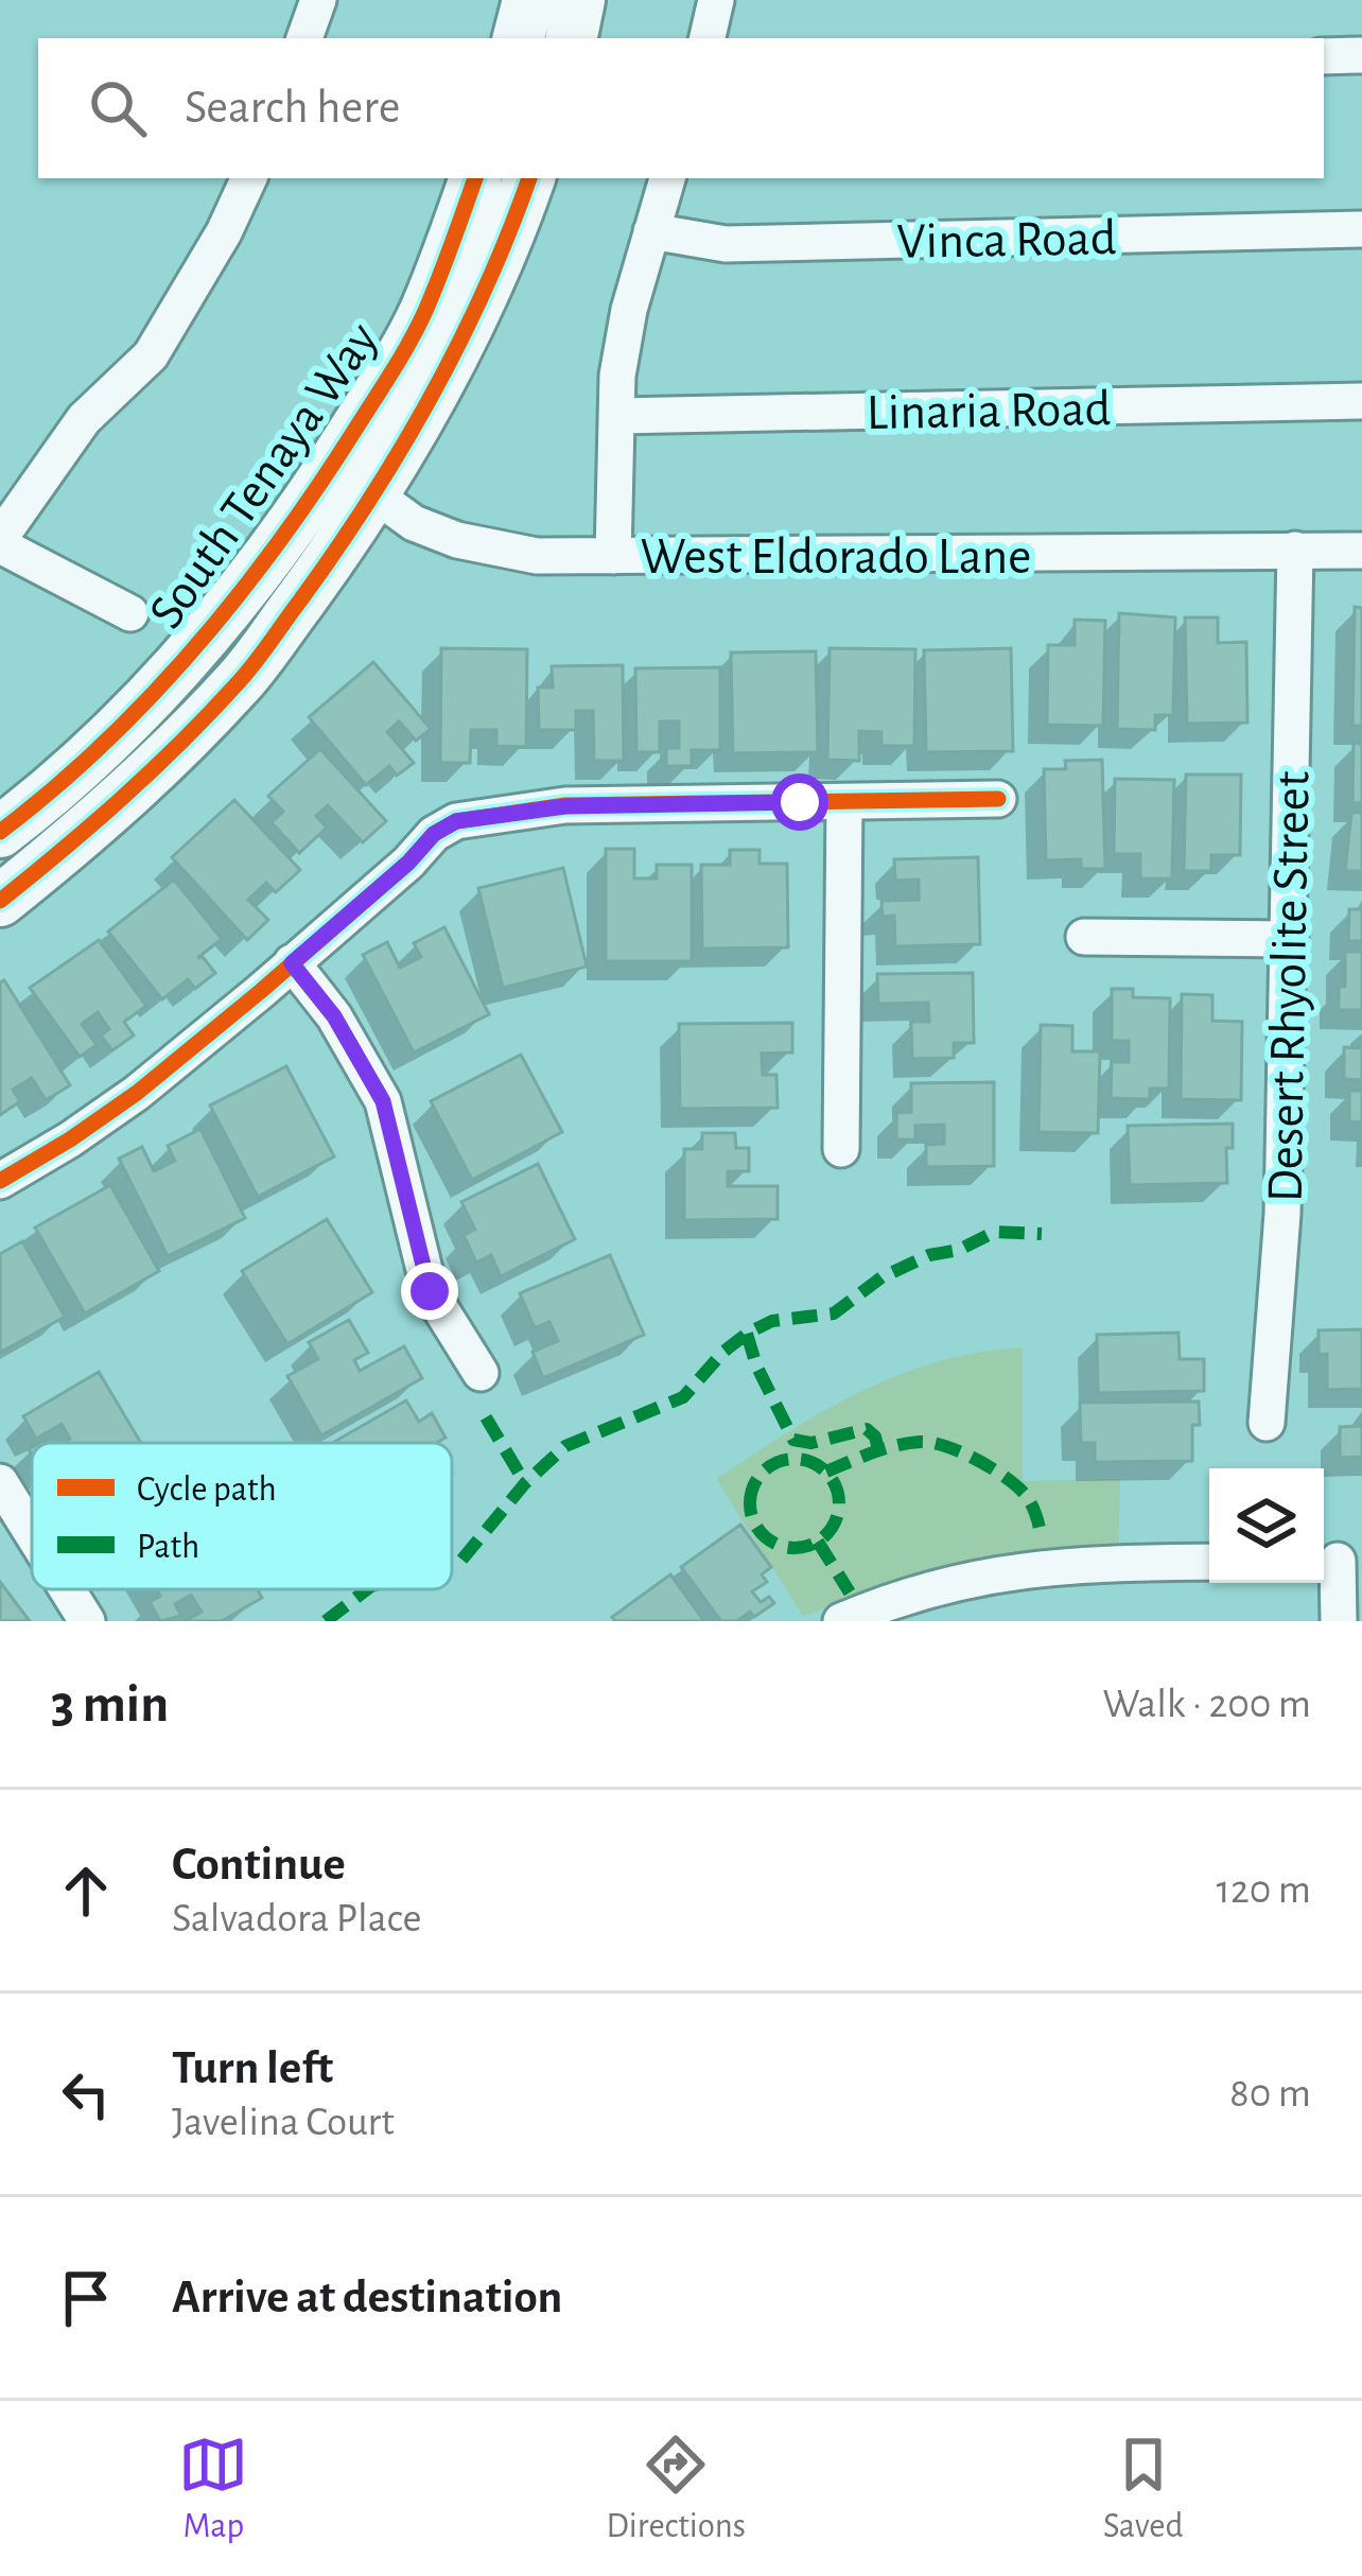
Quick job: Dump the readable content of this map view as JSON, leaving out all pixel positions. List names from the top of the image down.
{
  "streets": {
    "street": [
      "Vinca Road",
      "Linaria Road",
      "South Tenaya Way",
      "West Eldorado Lane",
      "Desert Rhyolite Street"
    ]
  },
  "crossings": [
    ["South Tenaya Way", "West Eldorado Lane"],
    ["West Eldorado Lane", "Desert Rhyolite Street"]
  ],
  "legend": ["Cycle path", "Path"],
  "page": {
    "search": "Search here",
    "heading": ["3 min", "Walk · 200 m"],
    "list": [
      ["Continue", "Salvadora Place", "120 m"],
      ["Turn left", "Javelina Court", "80 m"],
      "Arrive at destination"
    ],
    "nav": ["Map", "Directions", "Saved"]
  }
}
